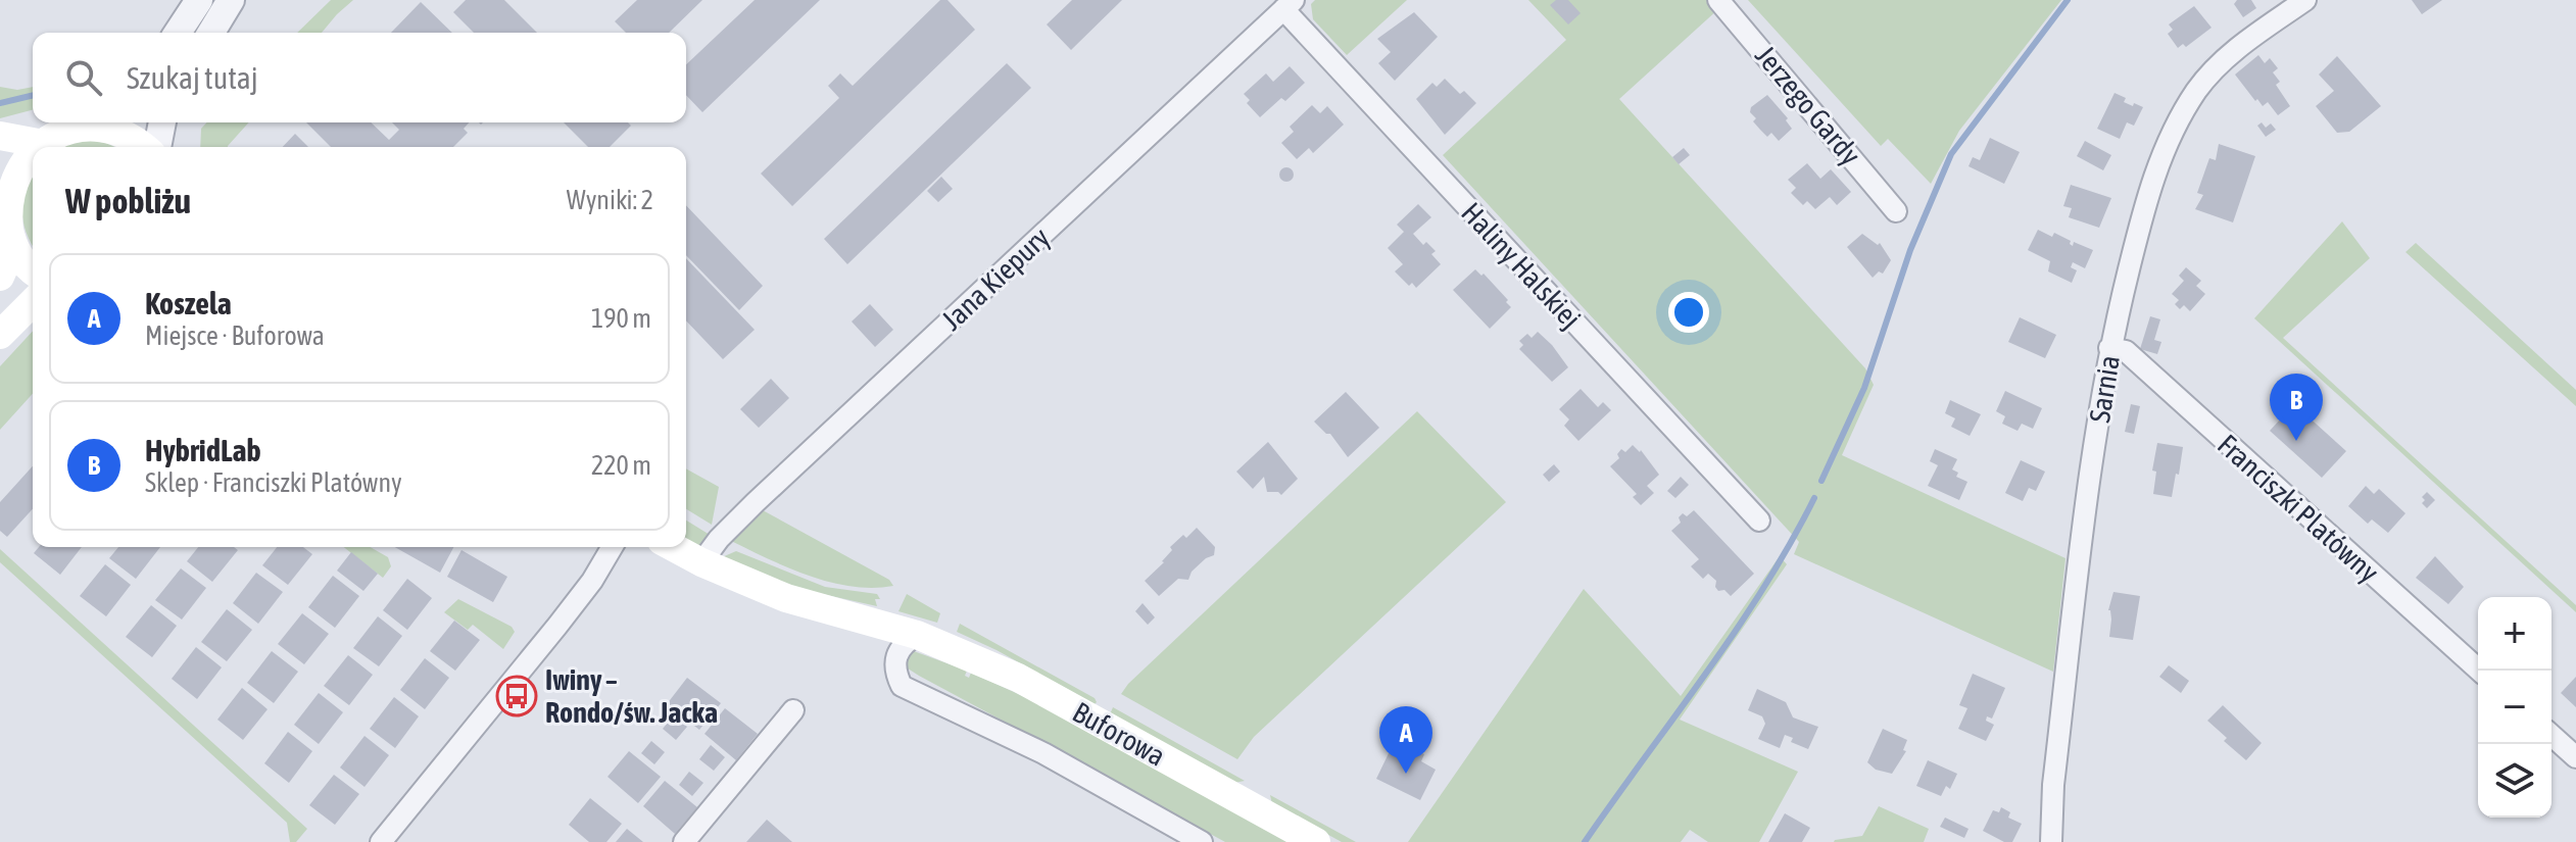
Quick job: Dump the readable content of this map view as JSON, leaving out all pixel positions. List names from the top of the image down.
{
  "streets": {
    "main road": ["Buforowa"],
    "street": [
      "Jerzego Gardy",
      "Haliny Halskiej",
      "Jana Kiepury",
      "Sarnia",
      "Franciszki Platówny"
    ]
  },
  "crossings": [
    ["Haliny Halskiej", "Jana Kiepury"],
    ["Jana Kiepury", "Buforowa"],
    ["Sarnia", "Franciszki Platówny"]
  ],
  "places": {
    "bus stop": ["Iwiny – Rondo/św. Jacka"]
  },
  "page": {
    "search": "Szukaj tutaj",
    "heading": ["W pobliżu", "Wyniki: 2"],
    "list": [
      {
        "mark": "A",
        "name": "Koszela",
        "note": "Miejsce · Buforowa",
        "value": "190 m"
      },
      {
        "mark": "B",
        "name": "HybridLab",
        "note": "Sklep · Franciszki Platówny",
        "value": "220 m"
      }
    ],
    "pins": ["B", "A"],
    "map_buttons": ["+", "−"]
  }
}
